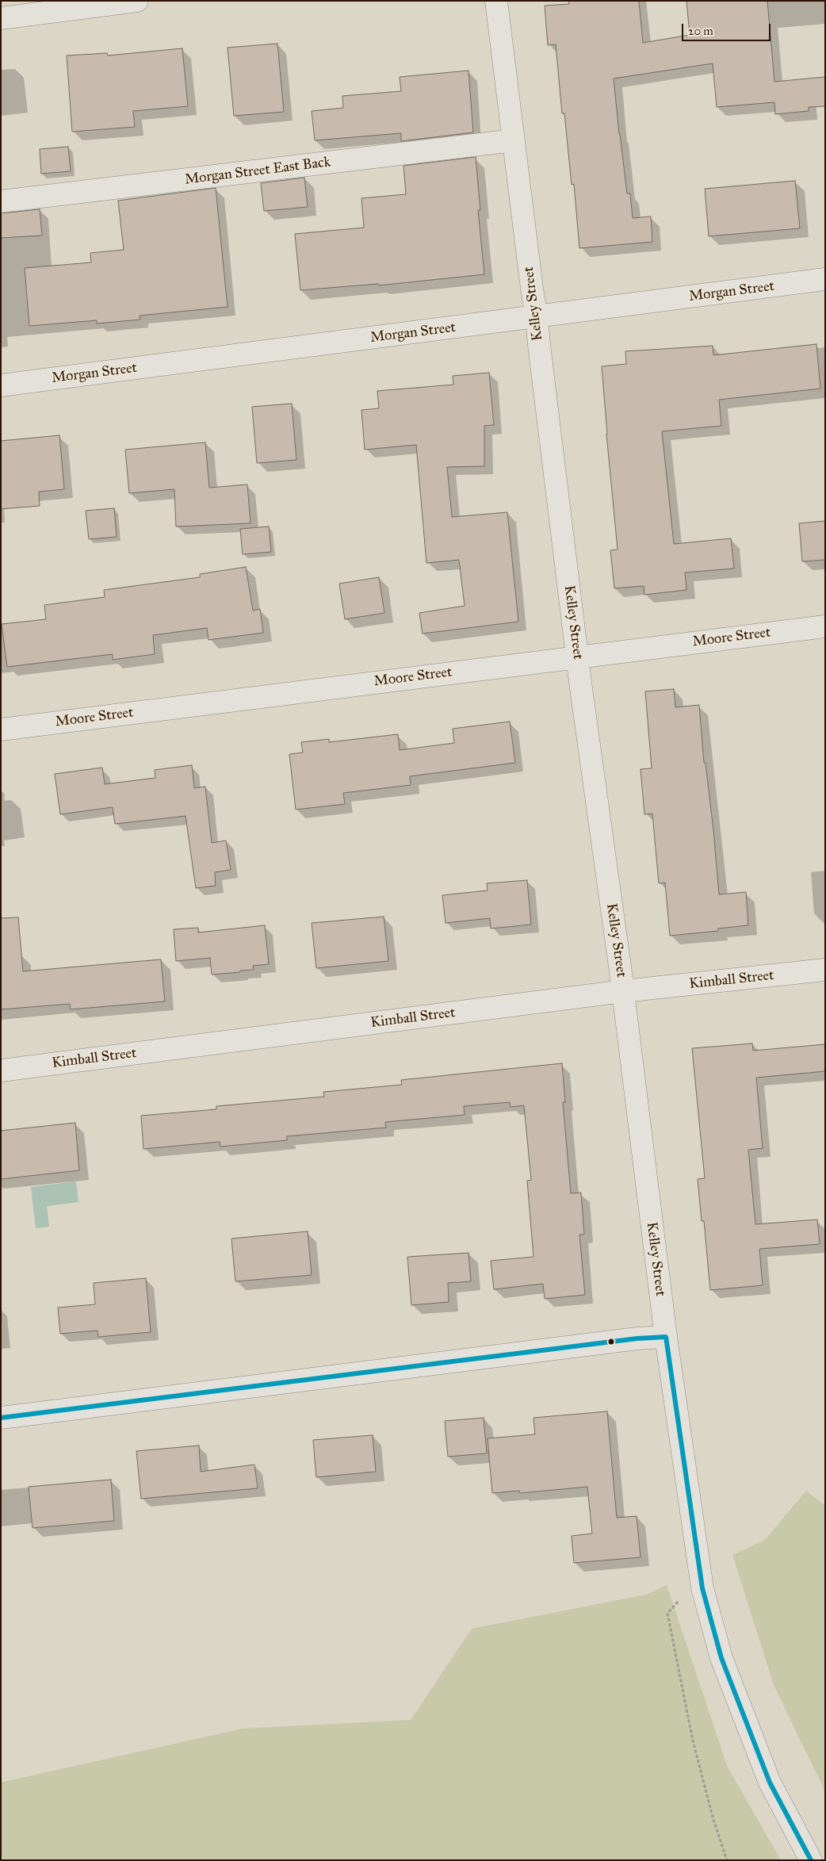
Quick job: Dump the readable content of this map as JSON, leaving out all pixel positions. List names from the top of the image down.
{
  "streets": {
    "street": [
      "Morgan Street East Back",
      "Morgan Street",
      "Kelley Street",
      "Moore Street",
      "Kimball Street"
    ]
  },
  "crossings": [
    ["Morgan Street East Back", "Kelley Street"],
    ["Morgan Street", "Kelley Street"],
    ["Kelley Street", "Moore Street"],
    ["Kelley Street", "Kimball Street"]
  ],
  "scale_bar": "20 m"
}
